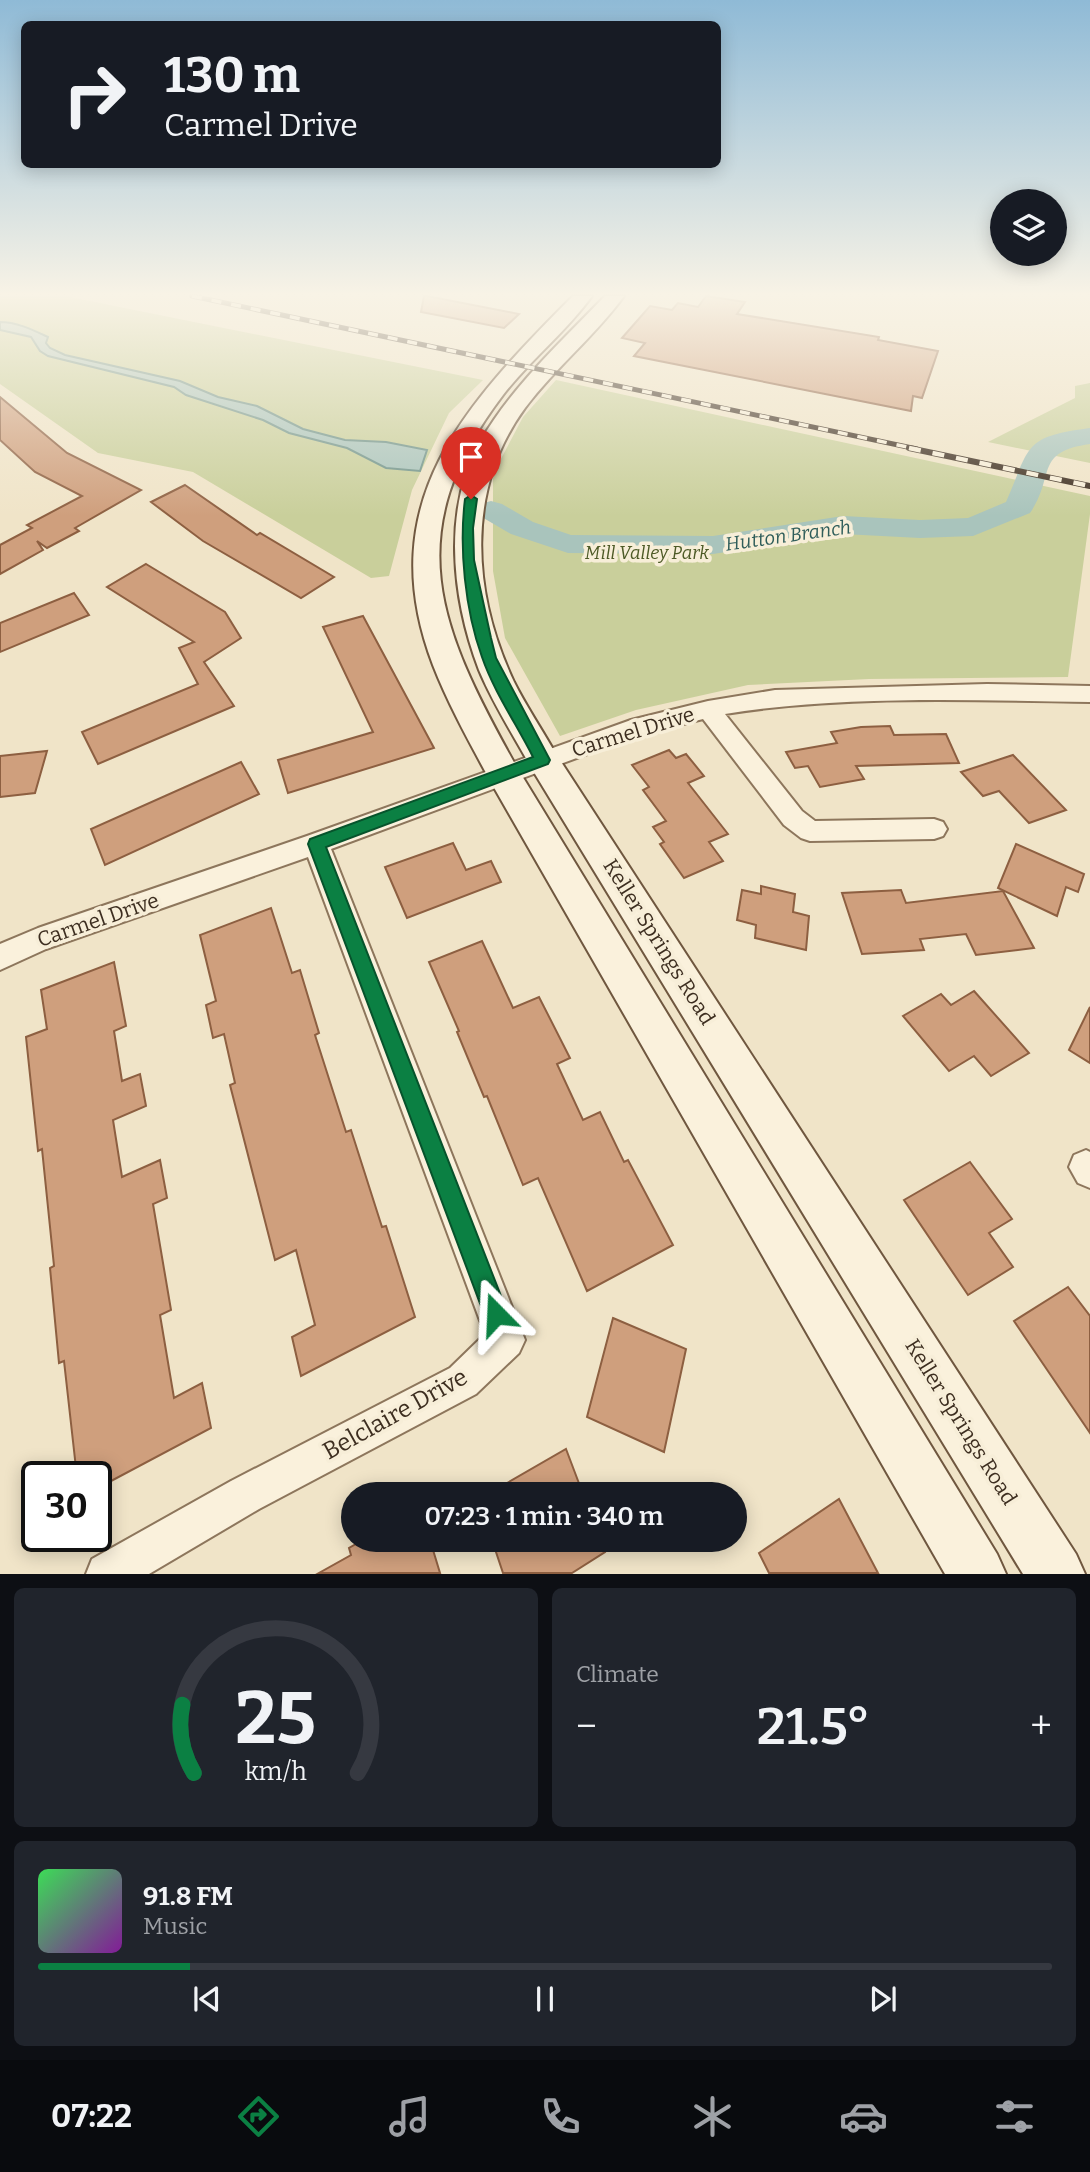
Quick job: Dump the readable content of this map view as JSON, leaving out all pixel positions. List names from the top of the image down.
{
  "streets": {
    "main road": ["Keller Springs Road"],
    "street": ["Carmel Drive", "Belclaire Drive"]
  },
  "crossings": [
    ["Carmel Drive", "Keller Springs Road"],
    ["Carmel Drive", "Belclaire Drive"]
  ],
  "water": ["Hutton Branch"],
  "parks": ["Mill Valley Park"],
  "page": {
    "turn": ["130 m", "Carmel Drive"],
    "limit": "30",
    "trip": "07:23 · 1 min · 340 m",
    "tile": "Climate",
    "heat": ["−", "21.5°", "+"],
    "song": ["91.8 FM", "Music"],
    "tabs": "07:22",
    "gauge": ["25", "km/h"]
  }
}
